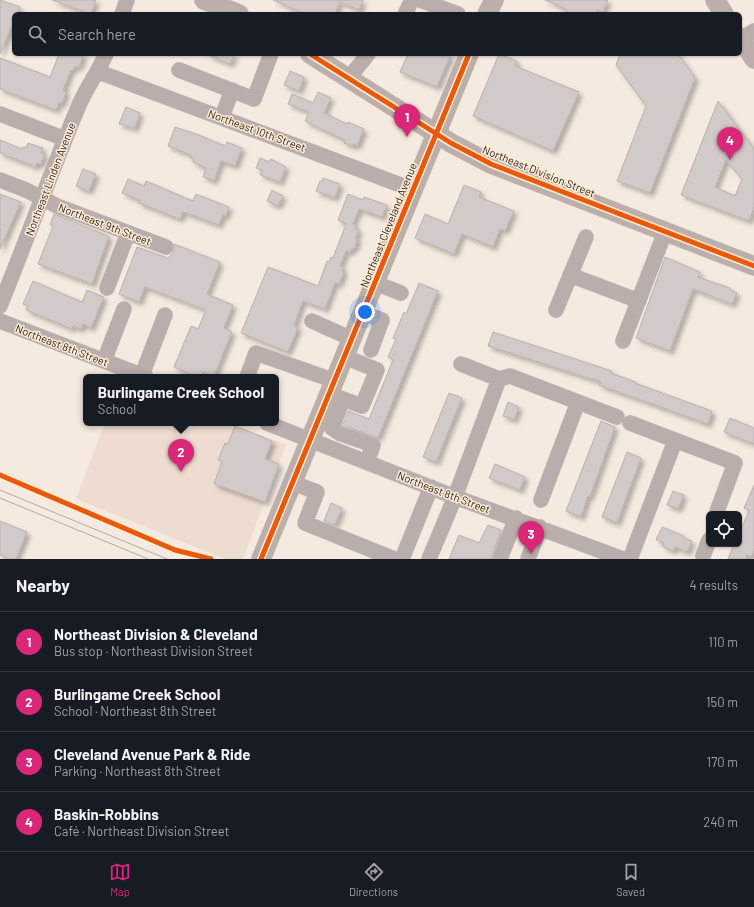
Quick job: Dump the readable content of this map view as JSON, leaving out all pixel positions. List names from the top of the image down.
{
  "streets": {
    "main road": ["Northeast Division Street", "Northeast Cleveland Avenue"],
    "street": [
      "Northeast 10th Street",
      "Northeast Linden Avenue",
      "Northeast 9th Street",
      "Northeast 8th Street"
    ]
  },
  "crossings": [
    ["Northeast 10th Street", "Northeast Linden Avenue"],
    ["Northeast 10th Street", "Northeast Cleveland Avenue"],
    ["Northeast Division Street", "Northeast Cleveland Avenue"],
    ["Northeast Linden Avenue", "Northeast 9th Street"],
    ["Northeast Cleveland Avenue", "Northeast 8th Street"]
  ],
  "page": {
    "search": "Search here",
    "pins": [
      "1",
      "4",
      "2",
      "3"
    ],
    "popup": ["Burlingame Creek School", "School"],
    "heading": ["Nearby", "4 results"],
    "list": [
      {
        "mark": "1",
        "name": "Northeast Division & Cleveland",
        "note": "Bus stop · Northeast Division Street",
        "value": "110 m"
      },
      {
        "mark": "2",
        "name": "Burlingame Creek School",
        "note": "School · Northeast 8th Street",
        "value": "150 m"
      },
      {
        "mark": "3",
        "name": "Cleveland Avenue Park & Ride",
        "note": "Parking · Northeast 8th Street",
        "value": "170 m"
      },
      {
        "mark": "4",
        "name": "Baskin-Robbins",
        "note": "Café · Northeast Division Street",
        "value": "240 m"
      }
    ],
    "nav": ["Map", "Directions", "Saved"]
  }
}
